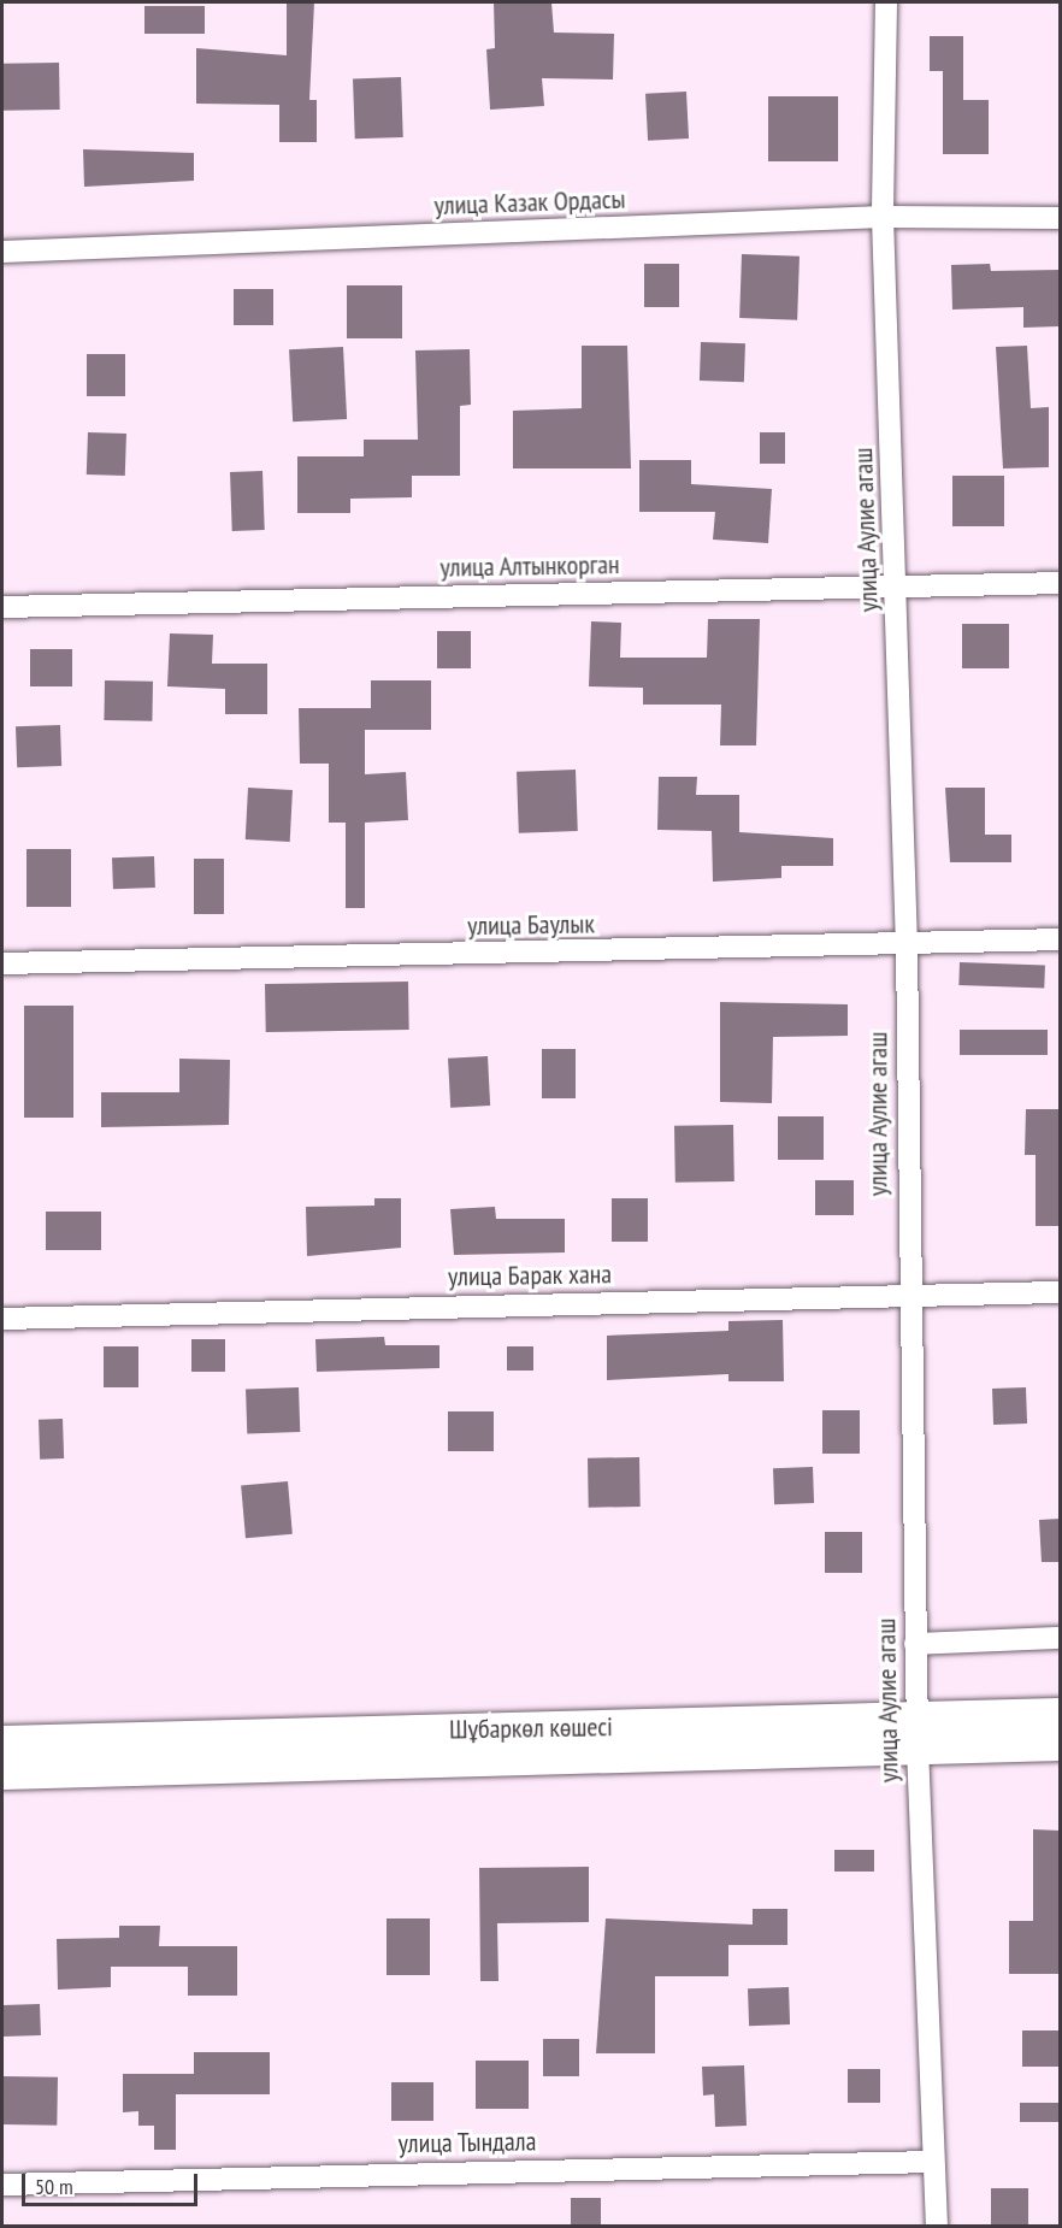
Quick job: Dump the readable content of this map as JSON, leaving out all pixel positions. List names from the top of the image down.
{
  "streets": {
    "street": [
      "улица Казак Ордасы",
      "улица Аулие агаш",
      "улица Алтынкорган",
      "улица Баулык",
      "улица Барак хана",
      "Шұбаркөл көшесі",
      "улица Тындала"
    ]
  },
  "crossings": [
    ["улица Казак Ордасы", "улица Аулие агаш"],
    ["улица Аулие агаш", "улица Алтынкорган"],
    ["улица Аулие агаш", "улица Баулык"],
    ["улица Аулие агаш", "улица Барак хана"],
    ["улица Аулие агаш", "Шұбаркөл көшесі"],
    ["улица Аулие агаш", "улица Тындала"]
  ],
  "scale_bar": "50 m"
}
